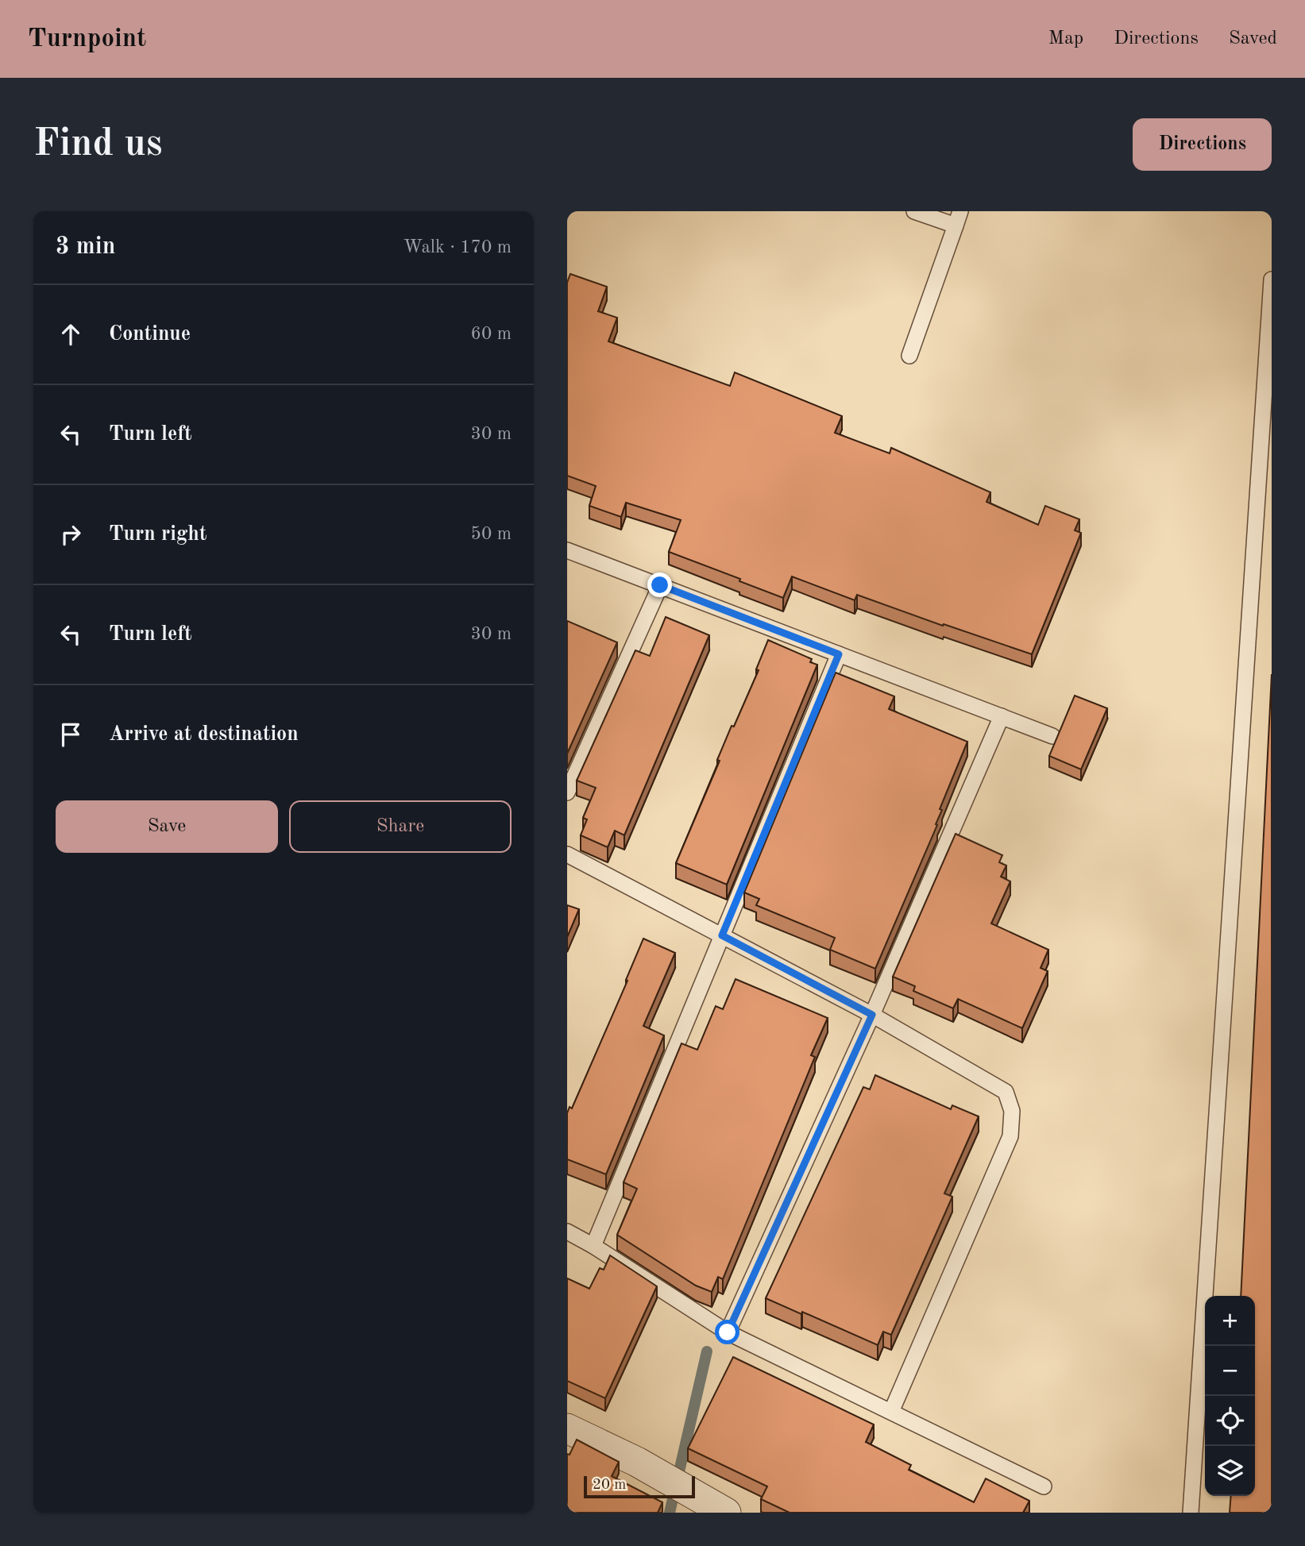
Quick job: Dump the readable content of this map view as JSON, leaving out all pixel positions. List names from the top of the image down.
{
  "scale_bar": "20 m",
  "page": {
    "header": "Turnpoint",
    "nav": ["Map", "Directions", "Saved"],
    "buttons": [
      "Directions",
      ["Save", "Share"]
    ],
    "title": "Find us",
    "heading": ["3 min", "Walk · 170 m"],
    "list": [
      ["Continue", "60 m"],
      ["Turn left", "30 m"],
      ["Turn right", "50 m"],
      ["Turn left", "30 m"],
      "Arrive at destination"
    ],
    "map_buttons": ["+", "−"],
    "scale": "20 m"
  }
}
